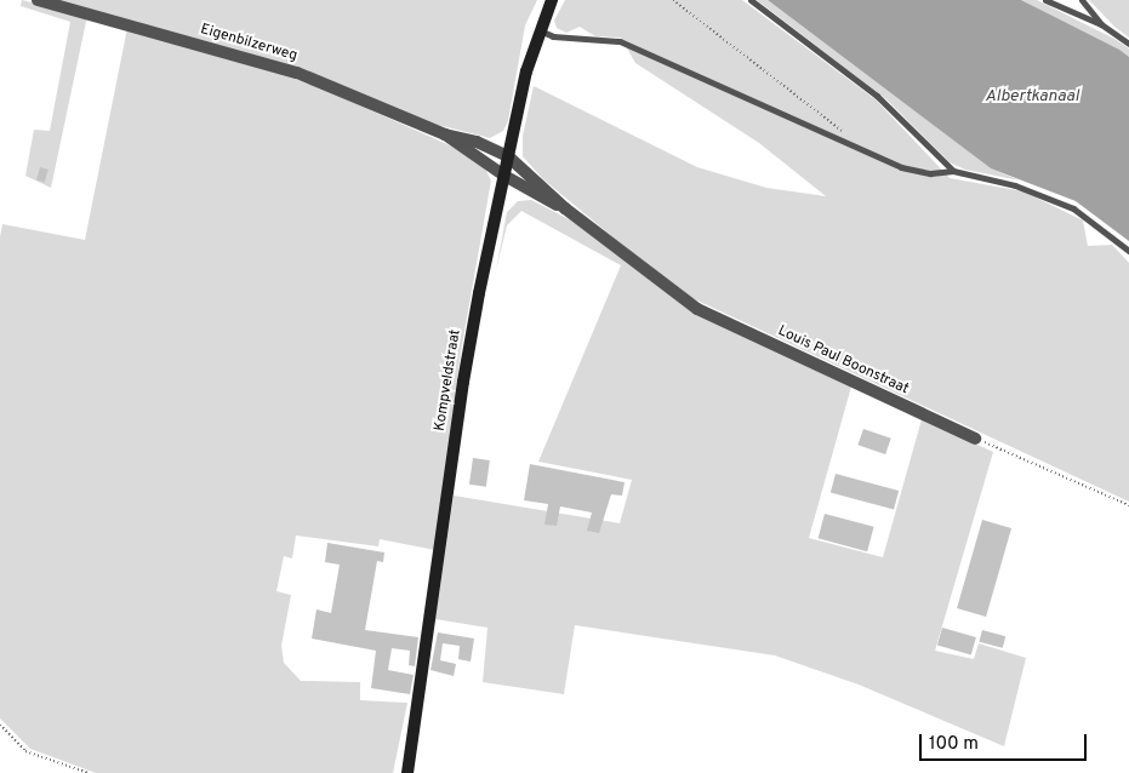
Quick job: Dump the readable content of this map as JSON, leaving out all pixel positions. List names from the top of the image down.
{
  "streets": {
    "street": ["Eigenbilzerweg", "Louis Paul Boonstraat", "Kompveldstraat"]
  },
  "crossings": [
    ["Eigenbilzerweg", "Louis Paul Boonstraat"],
    ["Eigenbilzerweg", "Kompveldstraat"],
    ["Louis Paul Boonstraat", "Kompveldstraat"]
  ],
  "water": ["Albertkanaal"],
  "scale_bar": "100 m"
}
